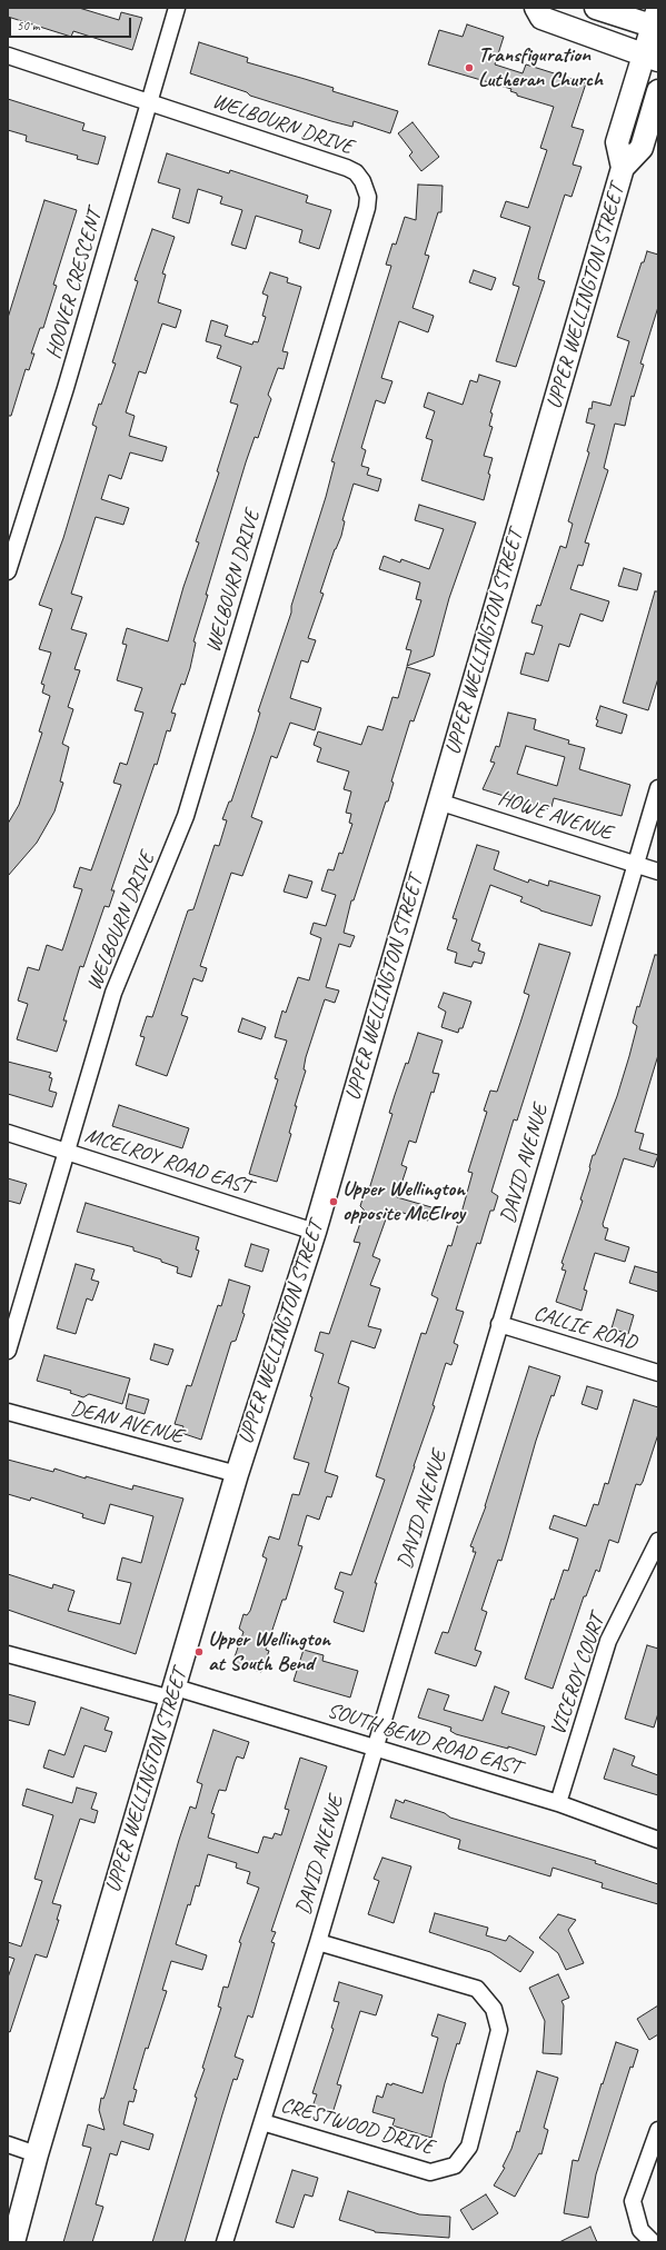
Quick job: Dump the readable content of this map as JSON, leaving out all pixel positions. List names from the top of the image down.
{
  "streets": {
    "main road": ["UPPER WELLINGTON STREET"],
    "street": [
      "WELBOURN DRIVE",
      "HOOVER CRESCENT",
      "HOWE AVENUE",
      "MCELROY ROAD EAST",
      "DAVID AVENUE",
      "CALLIE ROAD",
      "DEAN AVENUE",
      "VICEROY COURT",
      "SOUTH BEND ROAD EAST",
      "CRESTWOOD DRIVE"
    ]
  },
  "crossings": [
    ["WELBOURN DRIVE", "HOOVER CRESCENT"],
    ["WELBOURN DRIVE", "MCELROY ROAD EAST"],
    ["UPPER WELLINGTON STREET", "HOWE AVENUE"],
    ["UPPER WELLINGTON STREET", "MCELROY ROAD EAST"],
    ["UPPER WELLINGTON STREET", "DEAN AVENUE"],
    ["UPPER WELLINGTON STREET", "SOUTH BEND ROAD EAST"],
    ["HOWE AVENUE", "DAVID AVENUE"],
    ["DAVID AVENUE", "CALLIE ROAD"],
    ["DAVID AVENUE", "SOUTH BEND ROAD EAST"],
    ["DAVID AVENUE", "CRESTWOOD DRIVE"],
    ["VICEROY COURT", "SOUTH BEND ROAD EAST"]
  ],
  "places": ["Transfiguration Lutheran Church", "Upper Wellington opposite McElroy", "Upper Wellington at South Bend"],
  "scale_bar": "50 m"
}
